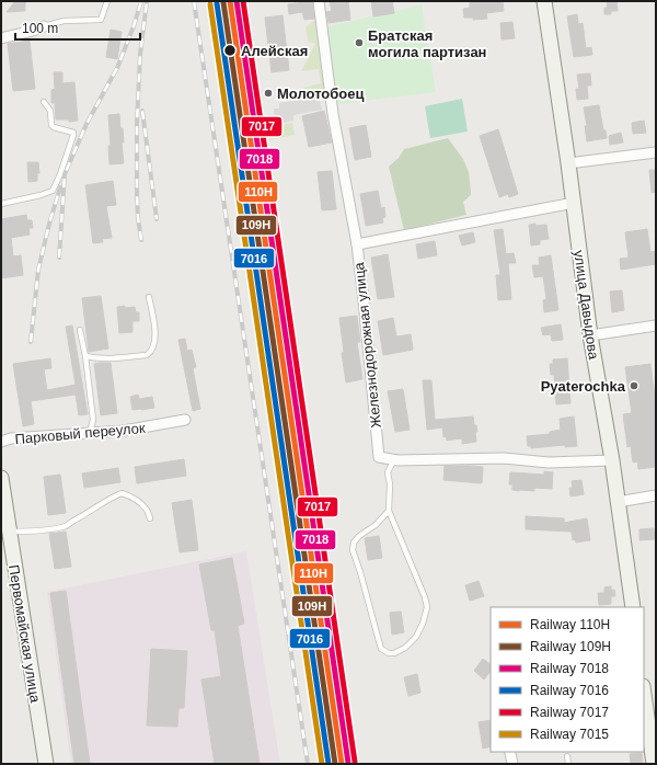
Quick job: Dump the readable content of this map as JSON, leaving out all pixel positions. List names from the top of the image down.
{
  "streets": {
    "main road": ["улица Давыдова", "Первомайская улица"],
    "street": ["Железнодорожная улица", "Парковый переулок"]
  },
  "crossings": [
    ["улица Давыдова", "Железнодорожная улица"]
  ],
  "places": [
    "Братская могила партизан",
    "Алейская",
    "Молотобоец",
    "Pyaterochka"
  ],
  "lines": [
    "rail line 110Н",
    "rail line 7018",
    "rail line 7017",
    "rail line 109Н",
    "rail line 7016",
    "rail line 7015"
  ],
  "legend": [
    "Railway 110Н",
    "Railway 109Н",
    "Railway 7018",
    "Railway 7016",
    "Railway 7017",
    "Railway 7015"
  ],
  "scale_bar": "100 m"
}
